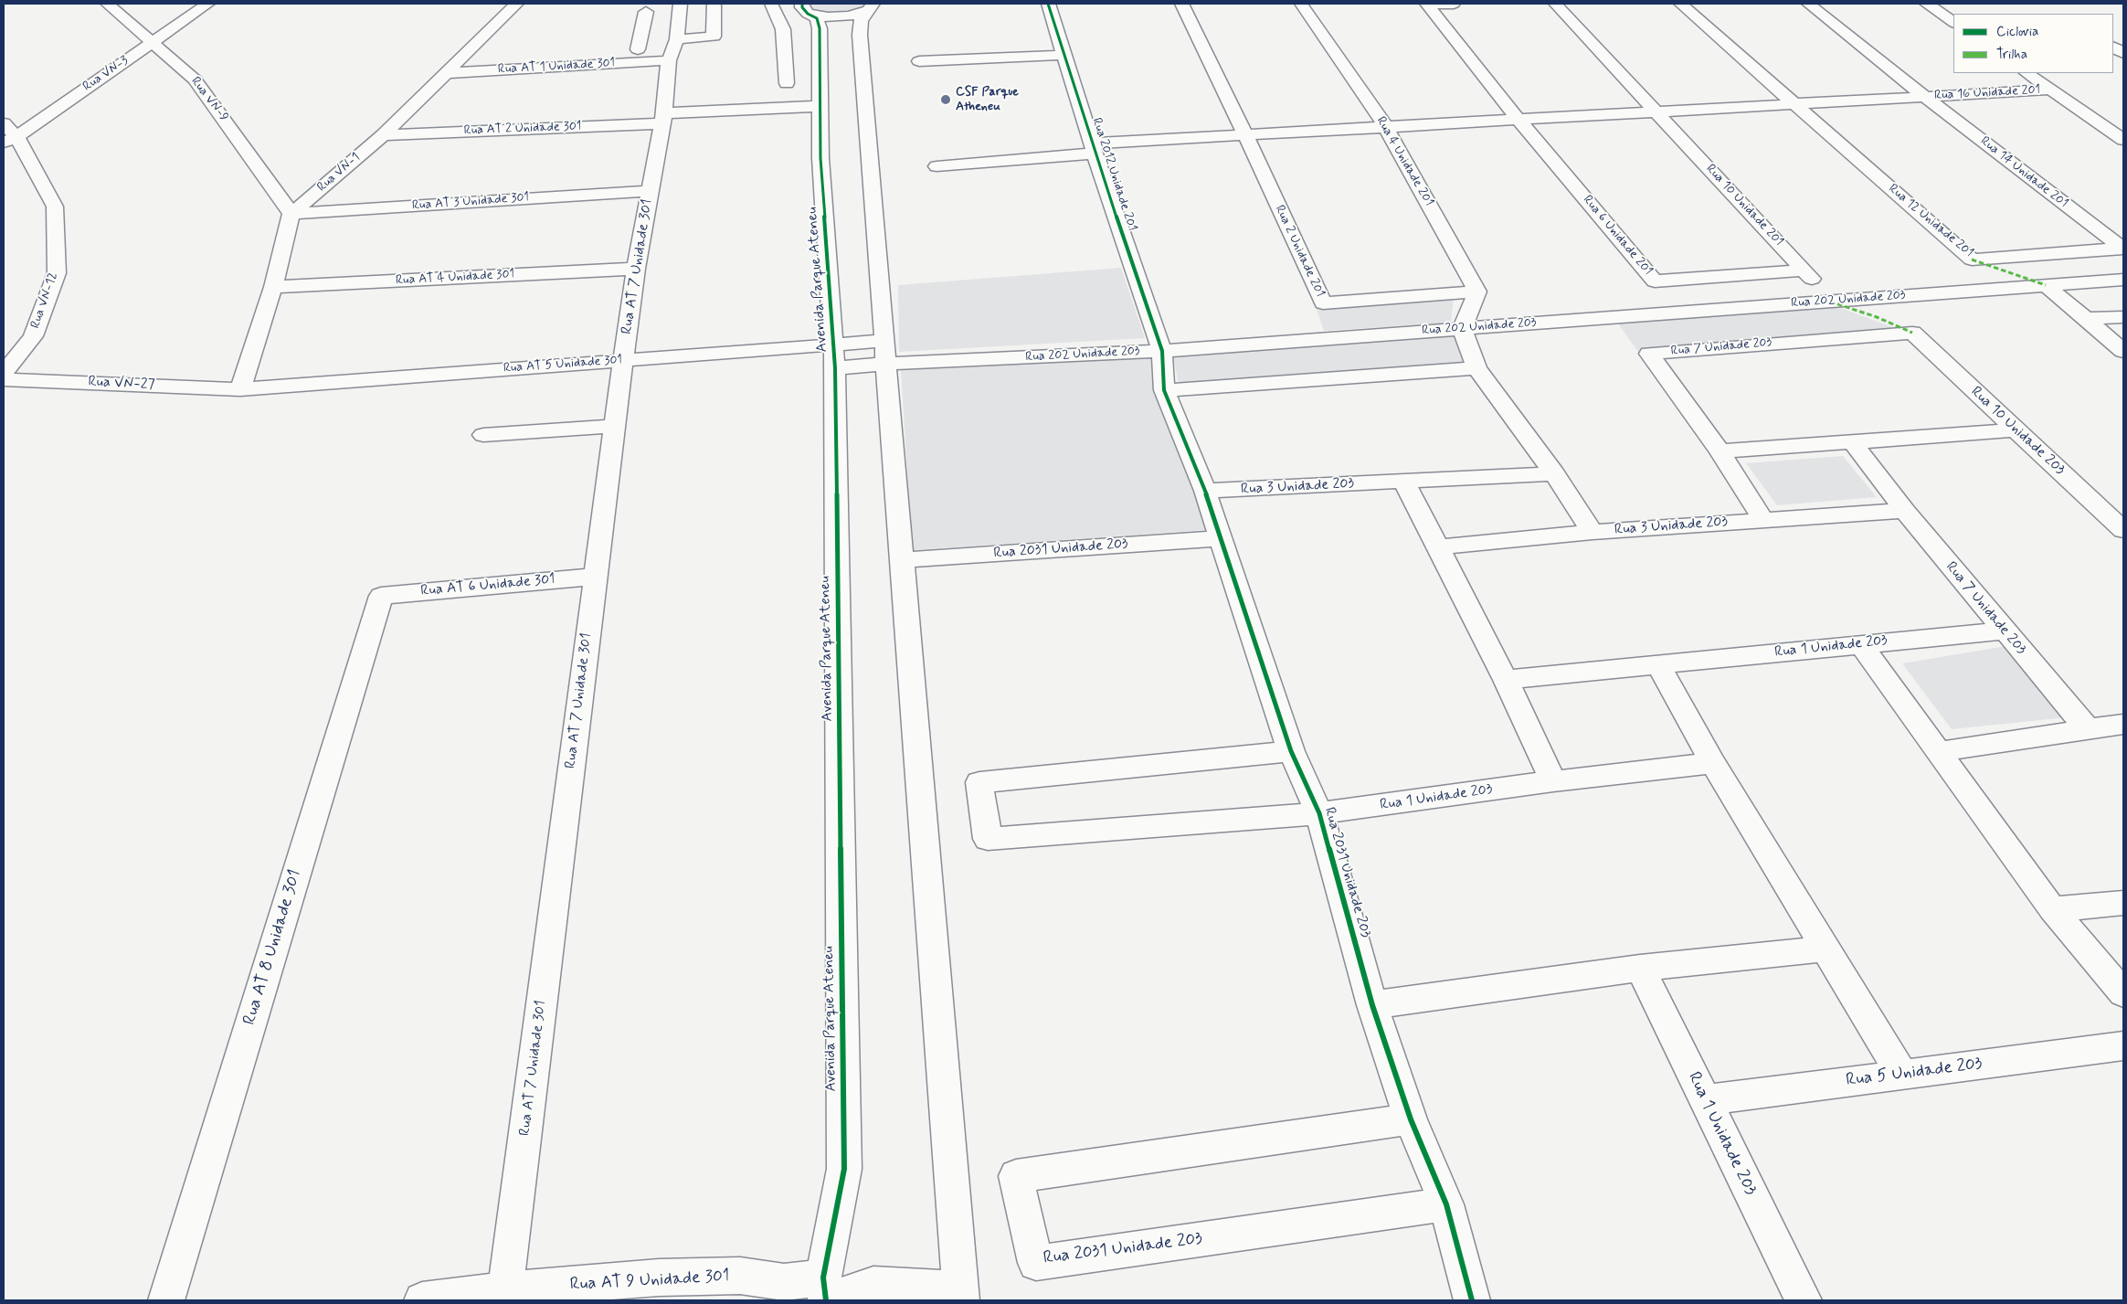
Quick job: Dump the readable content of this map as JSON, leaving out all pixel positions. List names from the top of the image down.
{
  "streets": {
    "street": [
      "Rua AT 1 Unidade 301",
      "Rua VN-3",
      "Rua 16 Unidade 201",
      "Rua VN-9",
      "Rua AT 2 Unidade 301",
      "Rua 4 Unidade 201",
      "Rua VN-1",
      "Rua 14 Unidade 201",
      "Rua 2012 Unidade 201",
      "Rua AT 3 Unidade 301",
      "Rua 10 Unidade 201",
      "Rua 12 Unidade 201",
      "Rua 6 Unidade 201",
      "Rua 2 Unidade 201",
      "Rua AT 7 Unidade 301",
      "Rua AT 4 Unidade 301",
      "Avenida Parque Ateneu",
      "Rua 202 Unidade 203",
      "Rua VN-12",
      "Rua 7 Unidade 203",
      "Rua AT 5 Unidade 301",
      "Rua VN-27",
      "Rua 10 Unidade 203",
      "Rua 3 Unidade 203",
      "Rua 2031 Unidade 203",
      "Rua AT 6 Unidade 301",
      "Rua 1 Unidade 203",
      "Rua AT 8 Unidade 301",
      "Rua 5 Unidade 203",
      "Rua AT 9 Unidade 301"
    ]
  },
  "crossings": [
    ["Rua AT 1 Unidade 301", "Rua VN-1"],
    ["Rua AT 1 Unidade 301", "Rua AT 7 Unidade 301"],
    ["Rua VN-3", "Rua VN-9"],
    ["Rua VN-3", "Rua VN-12"],
    ["Rua 16 Unidade 201", "Rua 14 Unidade 201"],
    ["Rua VN-9", "Rua VN-1"],
    ["Rua VN-9", "Rua AT 3 Unidade 301"],
    ["Rua AT 2 Unidade 301", "Rua VN-1"],
    ["Rua AT 2 Unidade 301", "Rua AT 7 Unidade 301"],
    ["Rua 4 Unidade 201", "Rua 2 Unidade 201"],
    ["Rua VN-1", "Rua AT 3 Unidade 301"],
    ["Rua 14 Unidade 201", "Rua 12 Unidade 201"],
    ["Rua 2012 Unidade 201", "Rua 2 Unidade 201"],
    ["Rua 2012 Unidade 201", "Rua 202 Unidade 203"],
    ["Rua 2012 Unidade 201", "Rua 2031 Unidade 203"],
    ["Rua AT 3 Unidade 301", "Rua AT 7 Unidade 301"],
    ["Rua 10 Unidade 201", "Rua 6 Unidade 201"],
    ["Rua 10 Unidade 201", "Rua 202 Unidade 203"],
    ["Rua AT 7 Unidade 301", "Rua AT 4 Unidade 301"],
    ["Rua AT 7 Unidade 301", "Rua AT 5 Unidade 301"],
    ["Rua AT 7 Unidade 301", "Rua AT 6 Unidade 301"],
    ["Rua AT 7 Unidade 301", "Rua AT 9 Unidade 301"],
    ["Avenida Parque Ateneu", "Rua 202 Unidade 203"],
    ["Avenida Parque Ateneu", "Rua AT 5 Unidade 301"],
    ["Avenida Parque Ateneu", "Rua AT 9 Unidade 301"],
    ["Rua 202 Unidade 203", "Rua AT 5 Unidade 301"],
    ["Rua 202 Unidade 203", "Rua 2031 Unidade 203"],
    ["Rua 7 Unidade 203", "Rua 10 Unidade 203"],
    ["Rua 7 Unidade 203", "Rua 3 Unidade 203"],
    ["Rua 7 Unidade 203", "Rua 1 Unidade 203"],
    ["Rua AT 5 Unidade 301", "Rua VN-27"],
    ["Rua 3 Unidade 203", "Rua 2031 Unidade 203"],
    ["Rua 2031 Unidade 203", "Rua 1 Unidade 203"],
    ["Rua AT 6 Unidade 301", "Rua AT 8 Unidade 301"],
    ["Rua 1 Unidade 203", "Rua 5 Unidade 203"]
  ],
  "places": ["CSF Parque Atheneu"],
  "legend": ["Ciclovia", "Trilha"]
}
